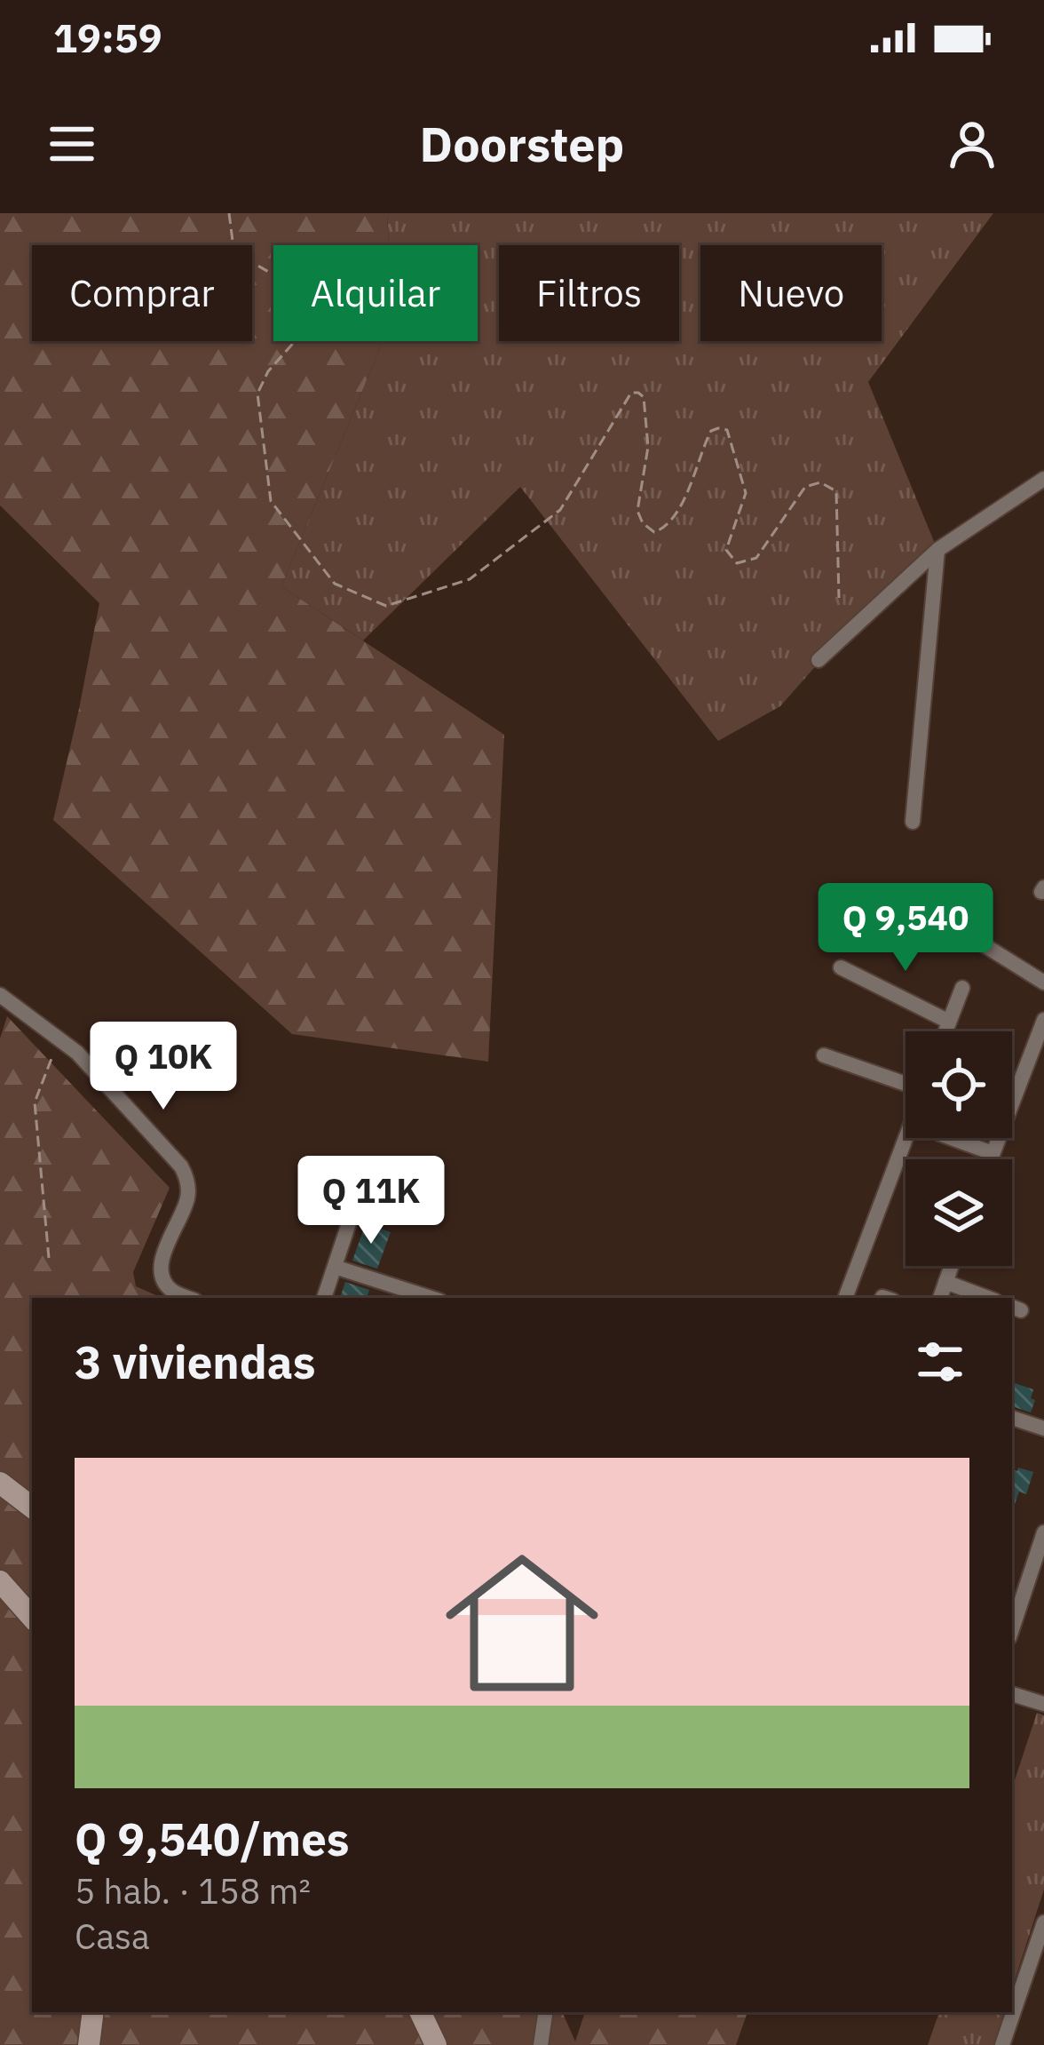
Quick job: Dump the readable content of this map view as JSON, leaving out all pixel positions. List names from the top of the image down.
{
  "page": {
    "status": "19:59",
    "header": "Doorstep",
    "chip": [
      "Comprar",
      "Alquilar",
      "Filtros",
      "Nuevo"
    ],
    "price": ["Q 9,540", "Q 10K", "Q 11K"],
    "heading": "3 viviendas",
    "list": [
      {
        "name": "Q 9,540/mes",
        "note": "5 hab. · 158 m² · Casa"
      }
    ]
  }
}
